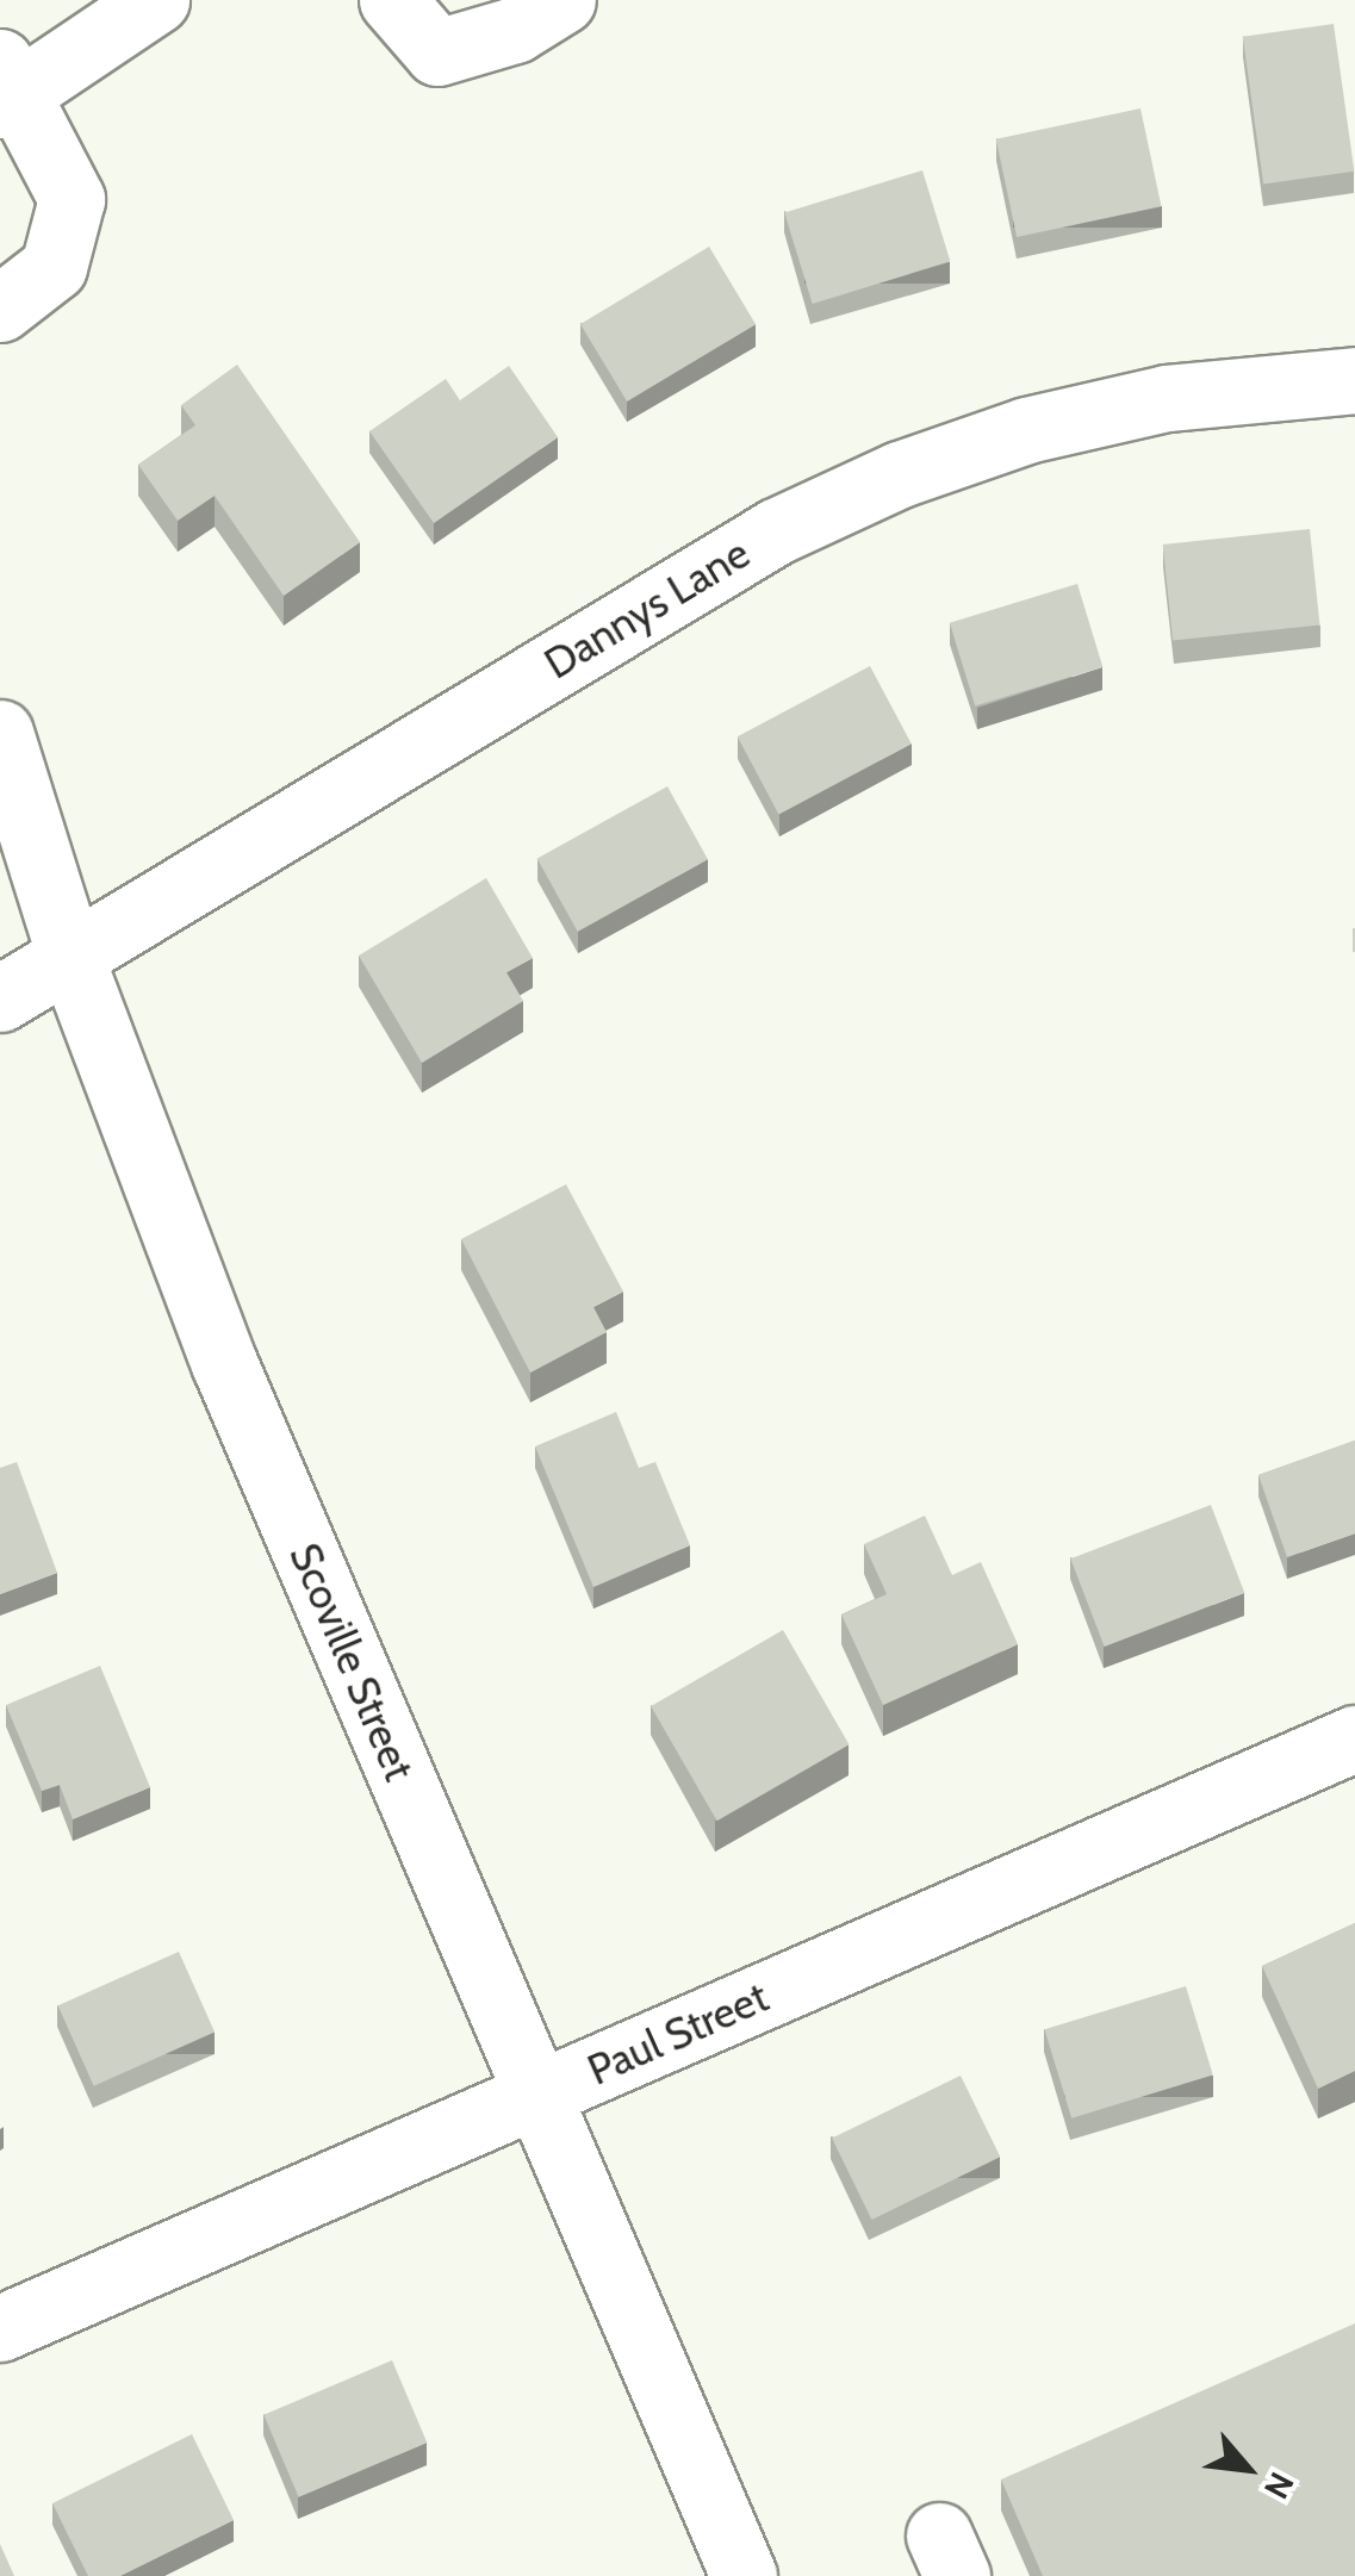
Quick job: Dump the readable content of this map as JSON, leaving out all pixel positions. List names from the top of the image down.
{
  "streets": {
    "street": ["Dannys Lane", "Scoville Street", "Paul Street"]
  },
  "crossings": [
    ["Dannys Lane", "Scoville Street"],
    ["Scoville Street", "Paul Street"]
  ],
  "north": "bottom right"
}
